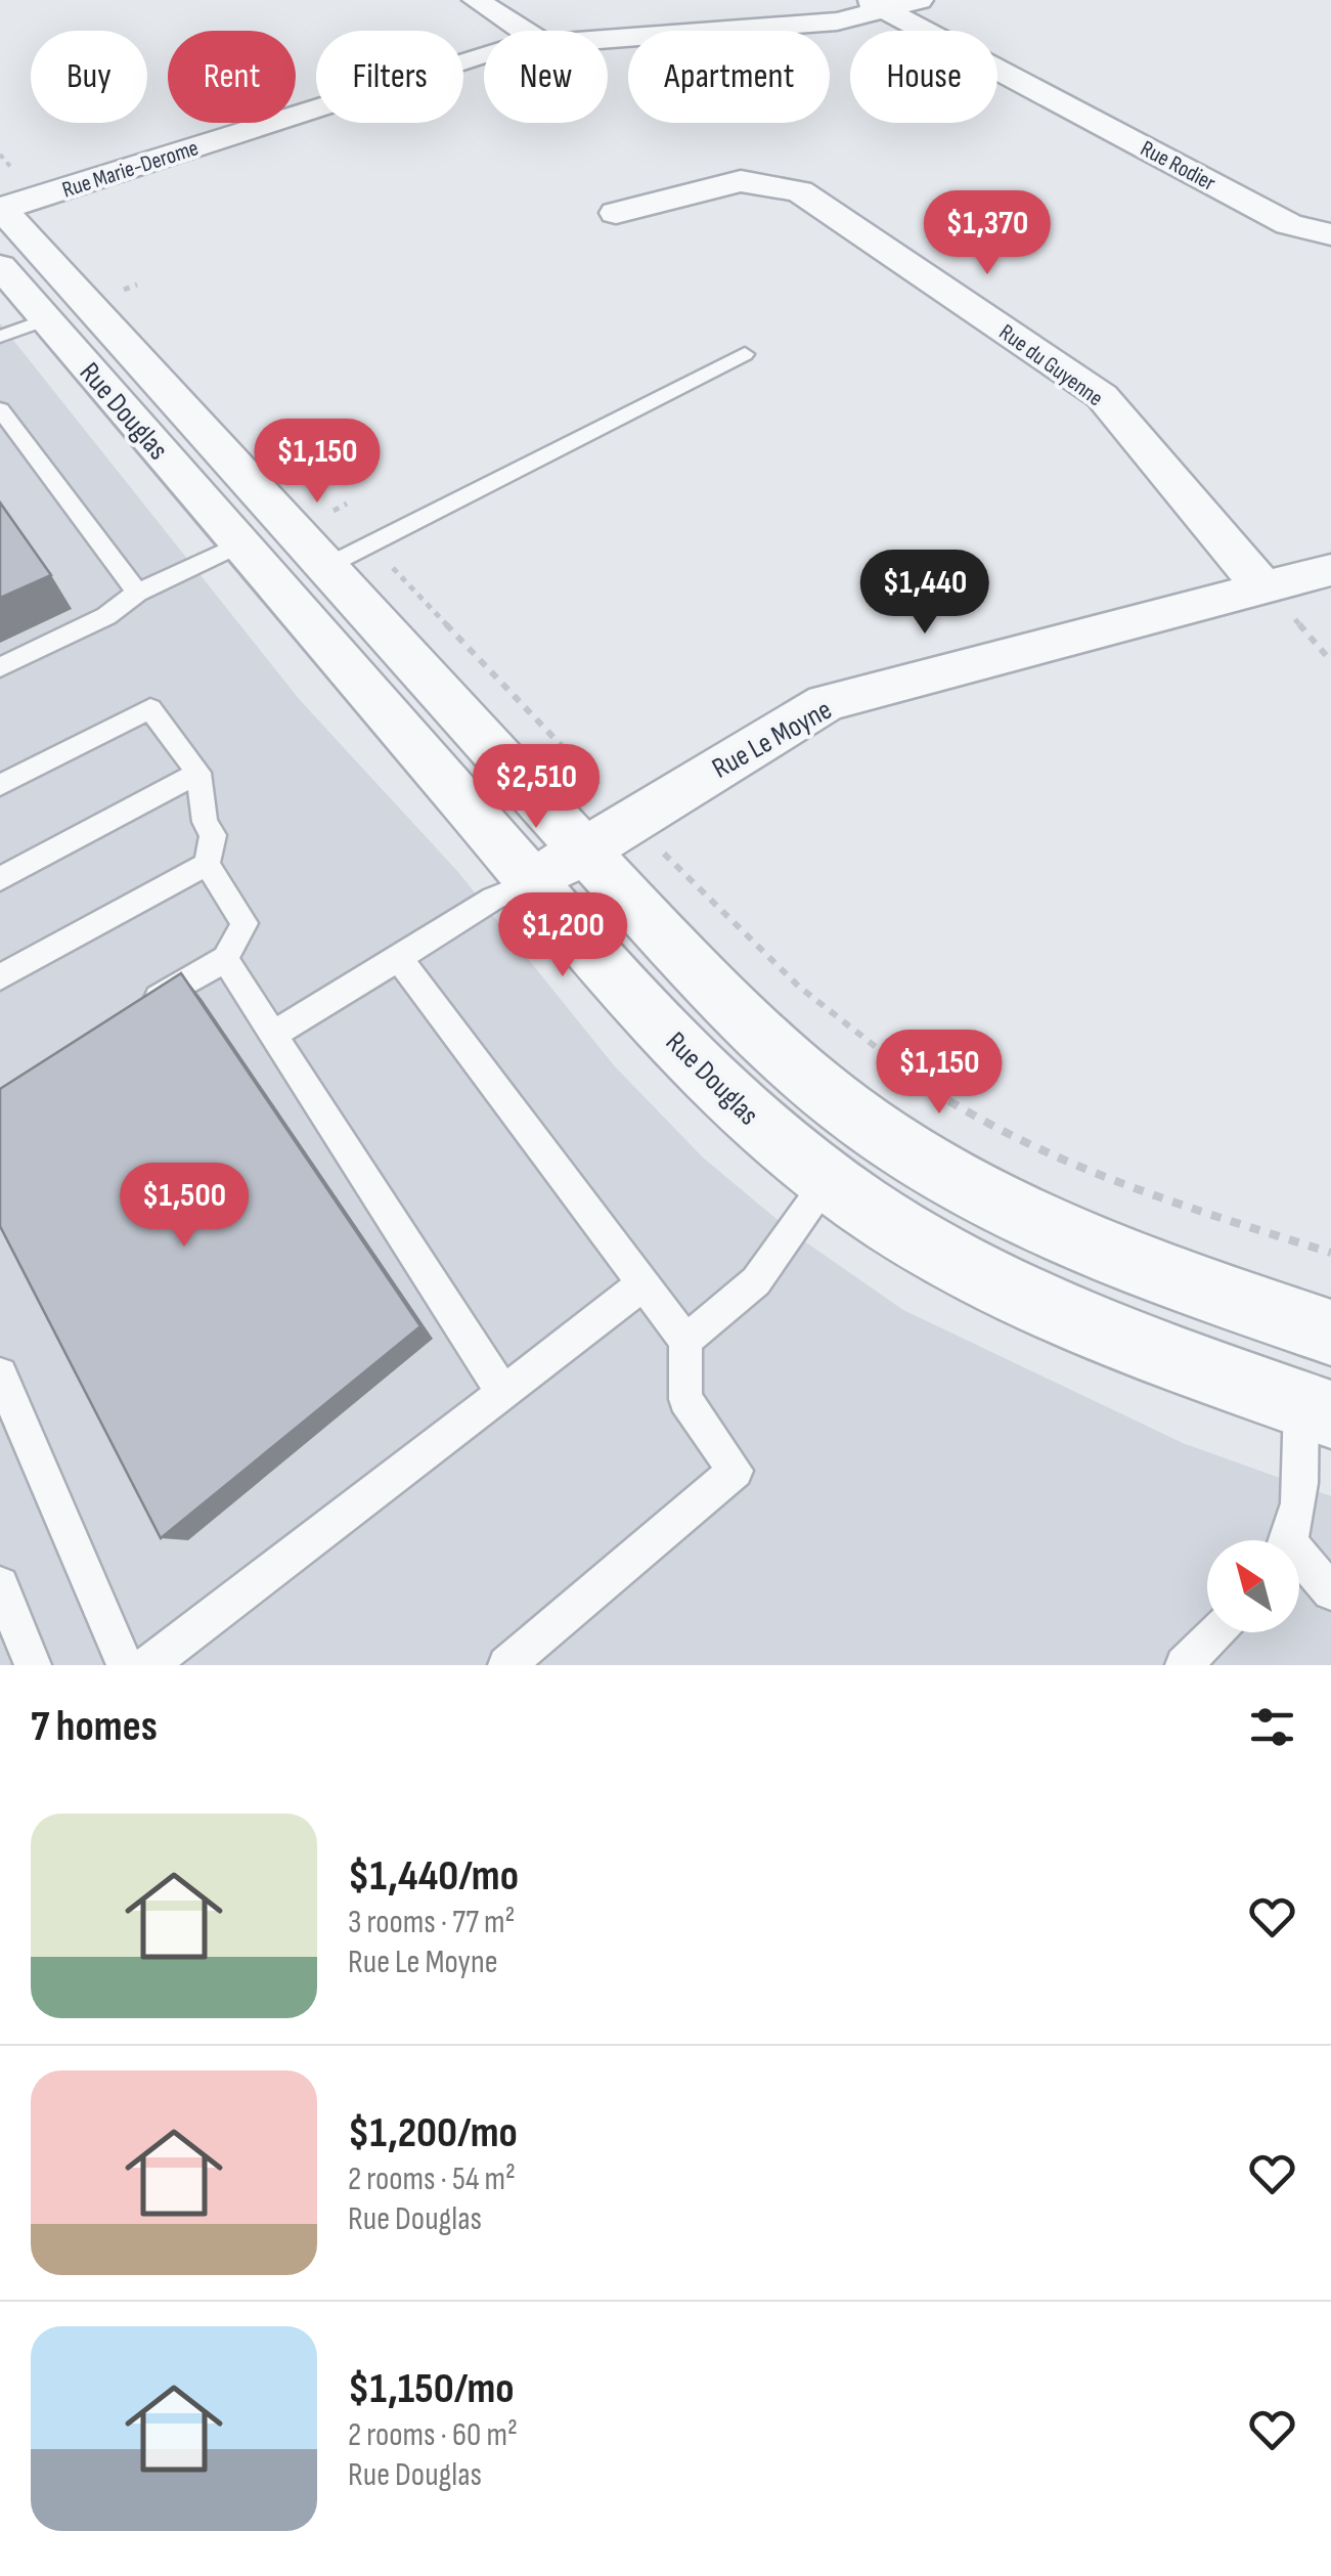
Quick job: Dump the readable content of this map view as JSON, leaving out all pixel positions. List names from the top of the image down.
{
  "streets": {
    "street": [
      "Rue Rodier",
      "Rue Marie-Derome",
      "Rue du Guyenne",
      "Rue Douglas",
      "Rue Le Moyne"
    ]
  },
  "crossings": [
    ["Rue Rodier", "Rue Marie-Derome"],
    ["Rue Marie-Derome", "Rue Douglas"],
    ["Rue du Guyenne", "Rue Le Moyne"],
    ["Rue Douglas", "Rue Le Moyne"]
  ],
  "north": "top left",
  "page": {
    "chip": [
      "Buy",
      "Rent",
      "Filters",
      "New",
      "Apartment",
      "House"
    ],
    "price": [
      "$1,370",
      "$1,150",
      "$1,440",
      "$2,510",
      "$1,200",
      "$1,150",
      "$1,500"
    ],
    "heading": "7 homes",
    "list": [
      {
        "name": "$1,440/mo",
        "note": "3 rooms · 77 m² · Rue Le Moyne"
      },
      {
        "name": "$1,200/mo",
        "note": "2 rooms · 54 m² · Rue Douglas"
      },
      {
        "name": "$1,150/mo",
        "note": "2 rooms · 60 m² · Rue Douglas"
      }
    ]
  }
}
